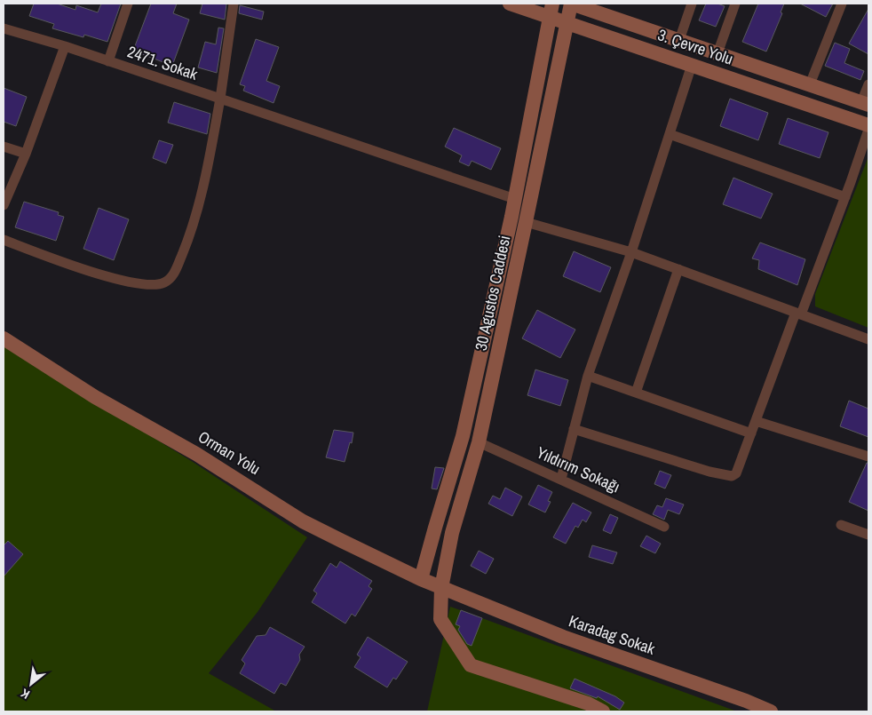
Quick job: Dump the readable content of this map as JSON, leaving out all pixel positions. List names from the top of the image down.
{
  "streets": {
    "main road": [
      "3. Çevre Yolu",
      "30 Agustos Caddesi",
      "Orman Yolu",
      "Karadag Sokak"
    ],
    "street": ["2471. Sokak", "Yıldırım Sokağı"]
  },
  "crossings": [
    ["3. Çevre Yolu", "30 Agustos Caddesi"],
    ["2471. Sokak", "30 Agustos Caddesi"],
    ["30 Agustos Caddesi", "Orman Yolu"],
    ["30 Agustos Caddesi", "Yıldırım Sokağı"],
    ["30 Agustos Caddesi", "Karadag Sokak"],
    ["Orman Yolu", "Karadag Sokak"]
  ],
  "north": "bottom left"
}
